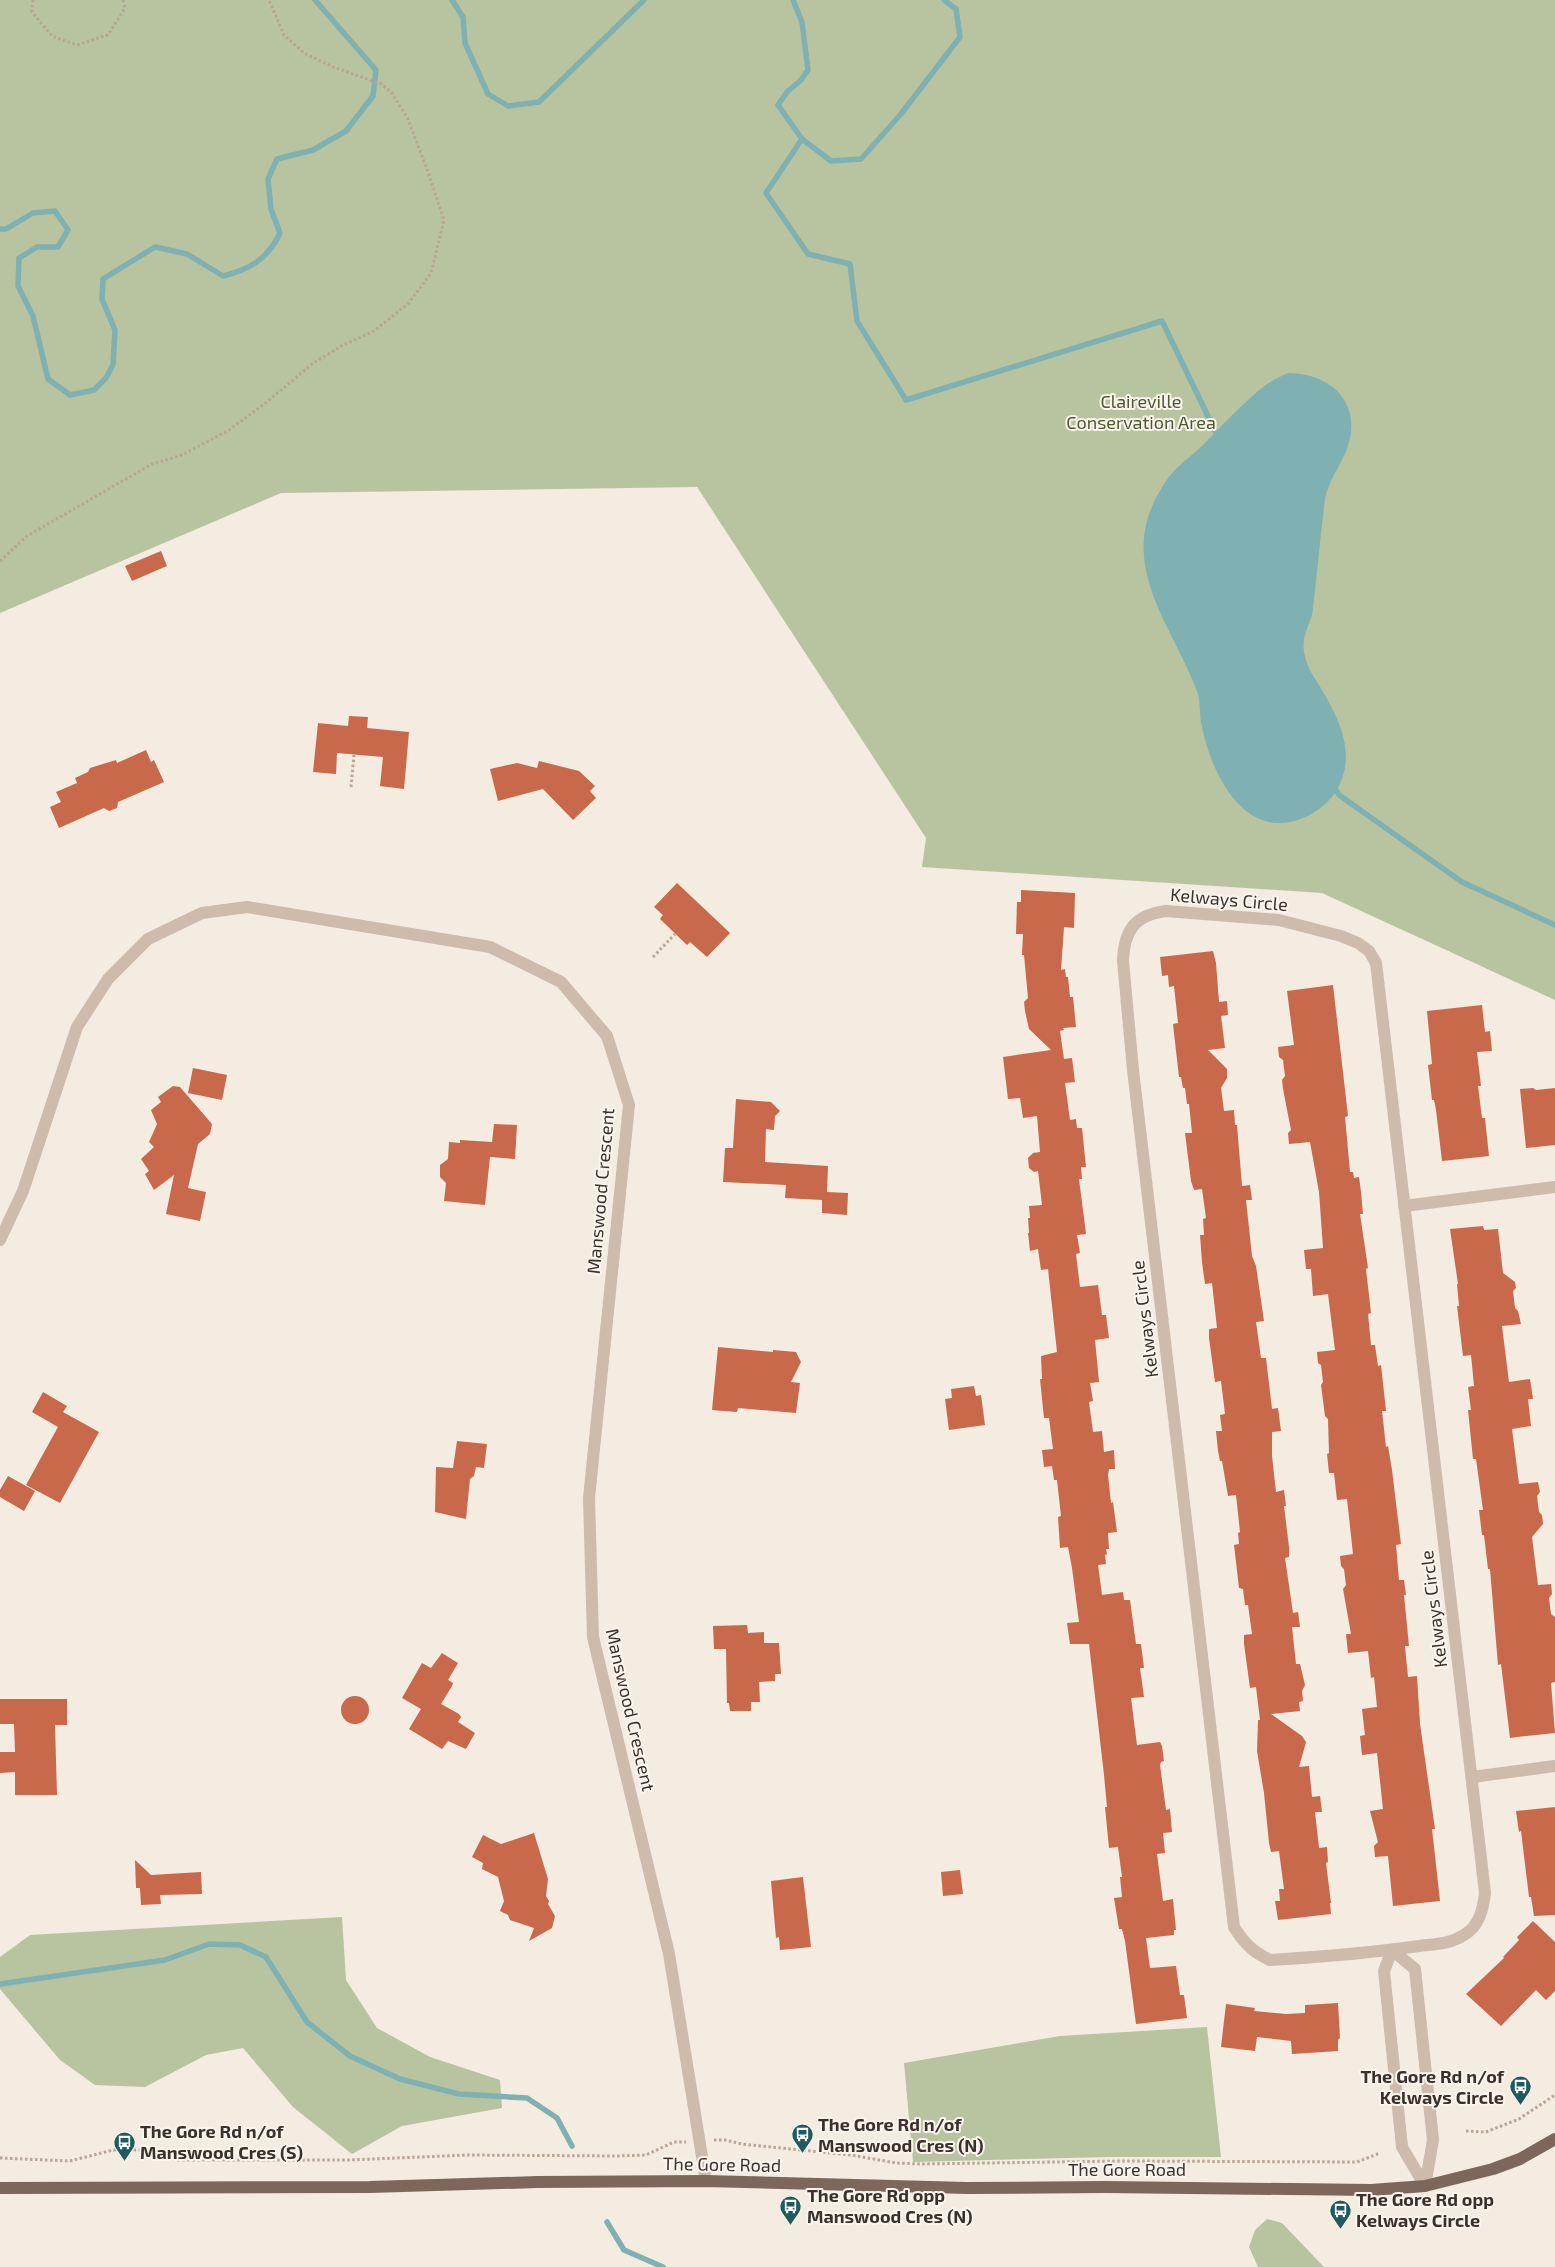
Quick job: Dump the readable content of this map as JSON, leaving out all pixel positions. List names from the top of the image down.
{
  "streets": {
    "main road": ["The Gore Road"],
    "street": ["Kelways Circle", "Manswood Crescent"]
  },
  "crossings": [
    ["Manswood Crescent", "The Gore Road"]
  ],
  "parks": ["Claireville Conservation Area"],
  "places": {
    "bus stop": [
      "The Gore Rd n/of Kelways Circle",
      "The Gore Rd n/of Manswood Cres (N)",
      "The Gore Rd n/of Manswood Cres (S)",
      "The Gore Rd opp Manswood Cres (N)",
      "The Gore Rd opp Kelways Circle"
    ]
  }
}
